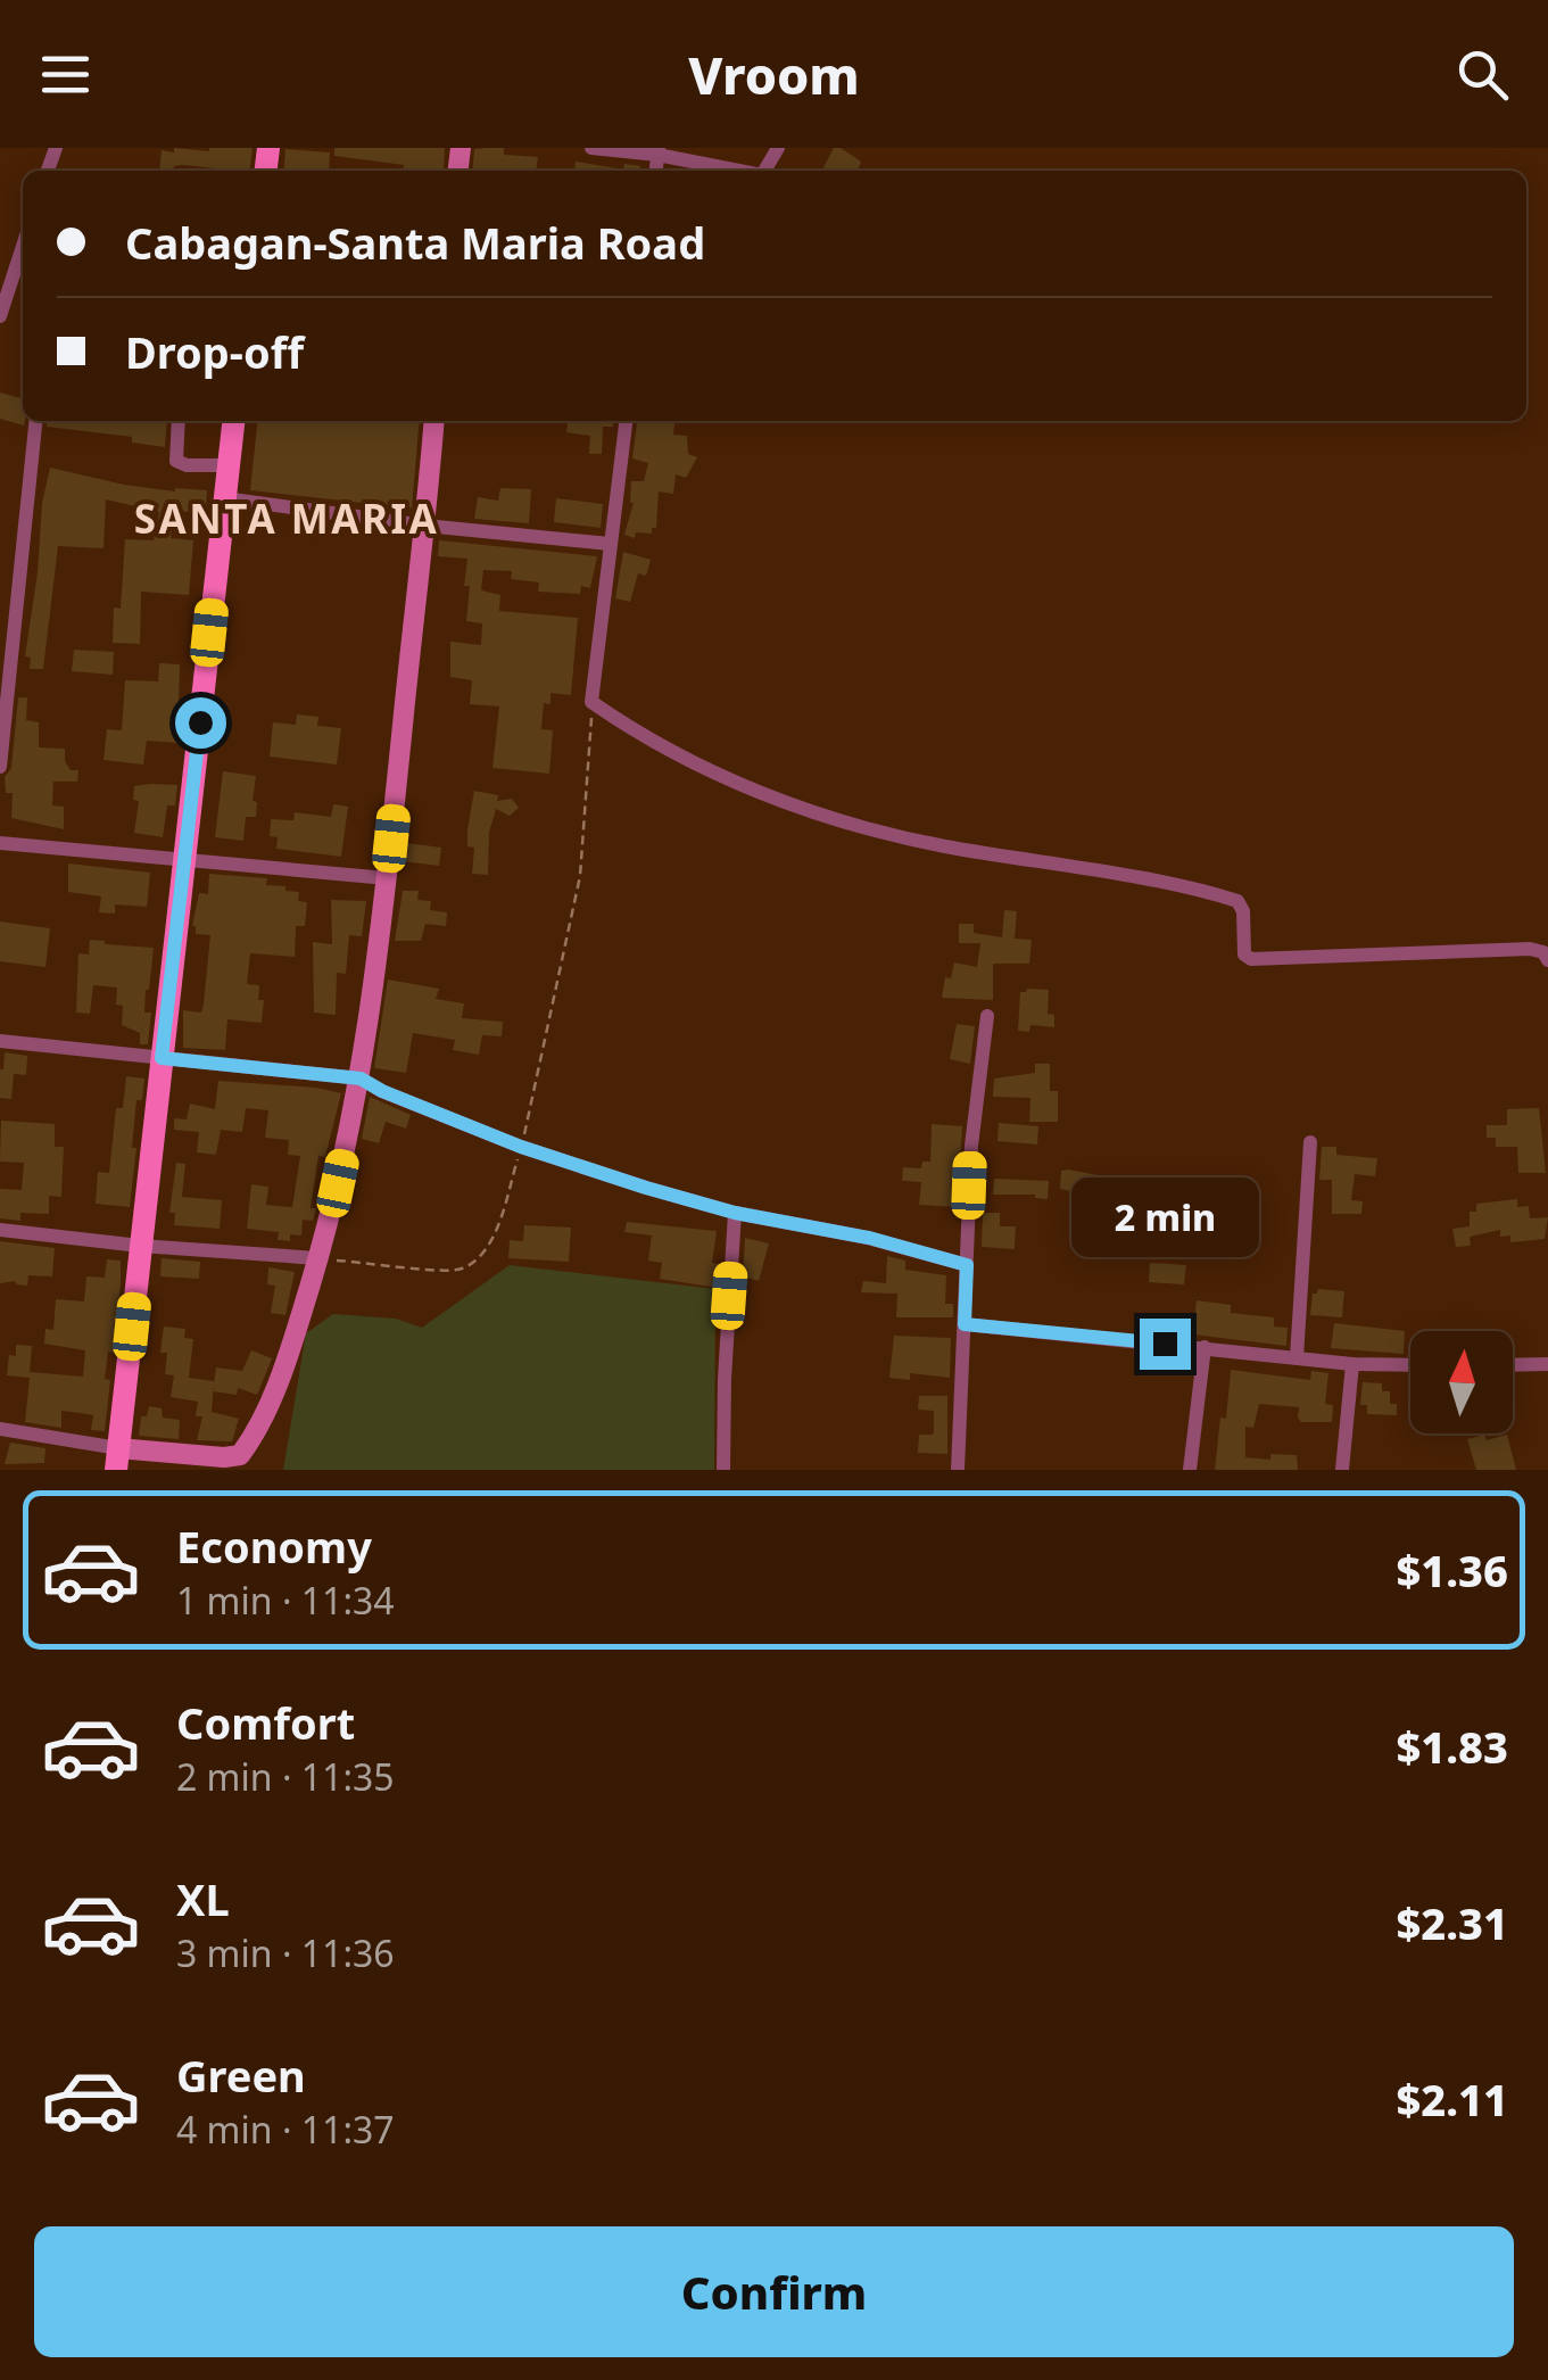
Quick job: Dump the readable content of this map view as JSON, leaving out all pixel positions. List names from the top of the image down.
{
  "districts": ["SANTA MARIA"],
  "north": "top",
  "page": {
    "header": "Vroom",
    "banner": ["Cabagan-Santa Maria Road", "Drop-off"],
    "bubble": "2 min",
    "list": [
      {
        "name": "Economy",
        "note": "1 min · 11:34",
        "value": "$1.36"
      },
      {
        "name": "Comfort",
        "note": "2 min · 11:35",
        "value": "$1.83"
      },
      {
        "name": "XL",
        "note": "3 min · 11:36",
        "value": "$2.31"
      },
      {
        "name": "Green",
        "note": "4 min · 11:37",
        "value": "$2.11"
      }
    ],
    "buttons": "Confirm"
  }
}
